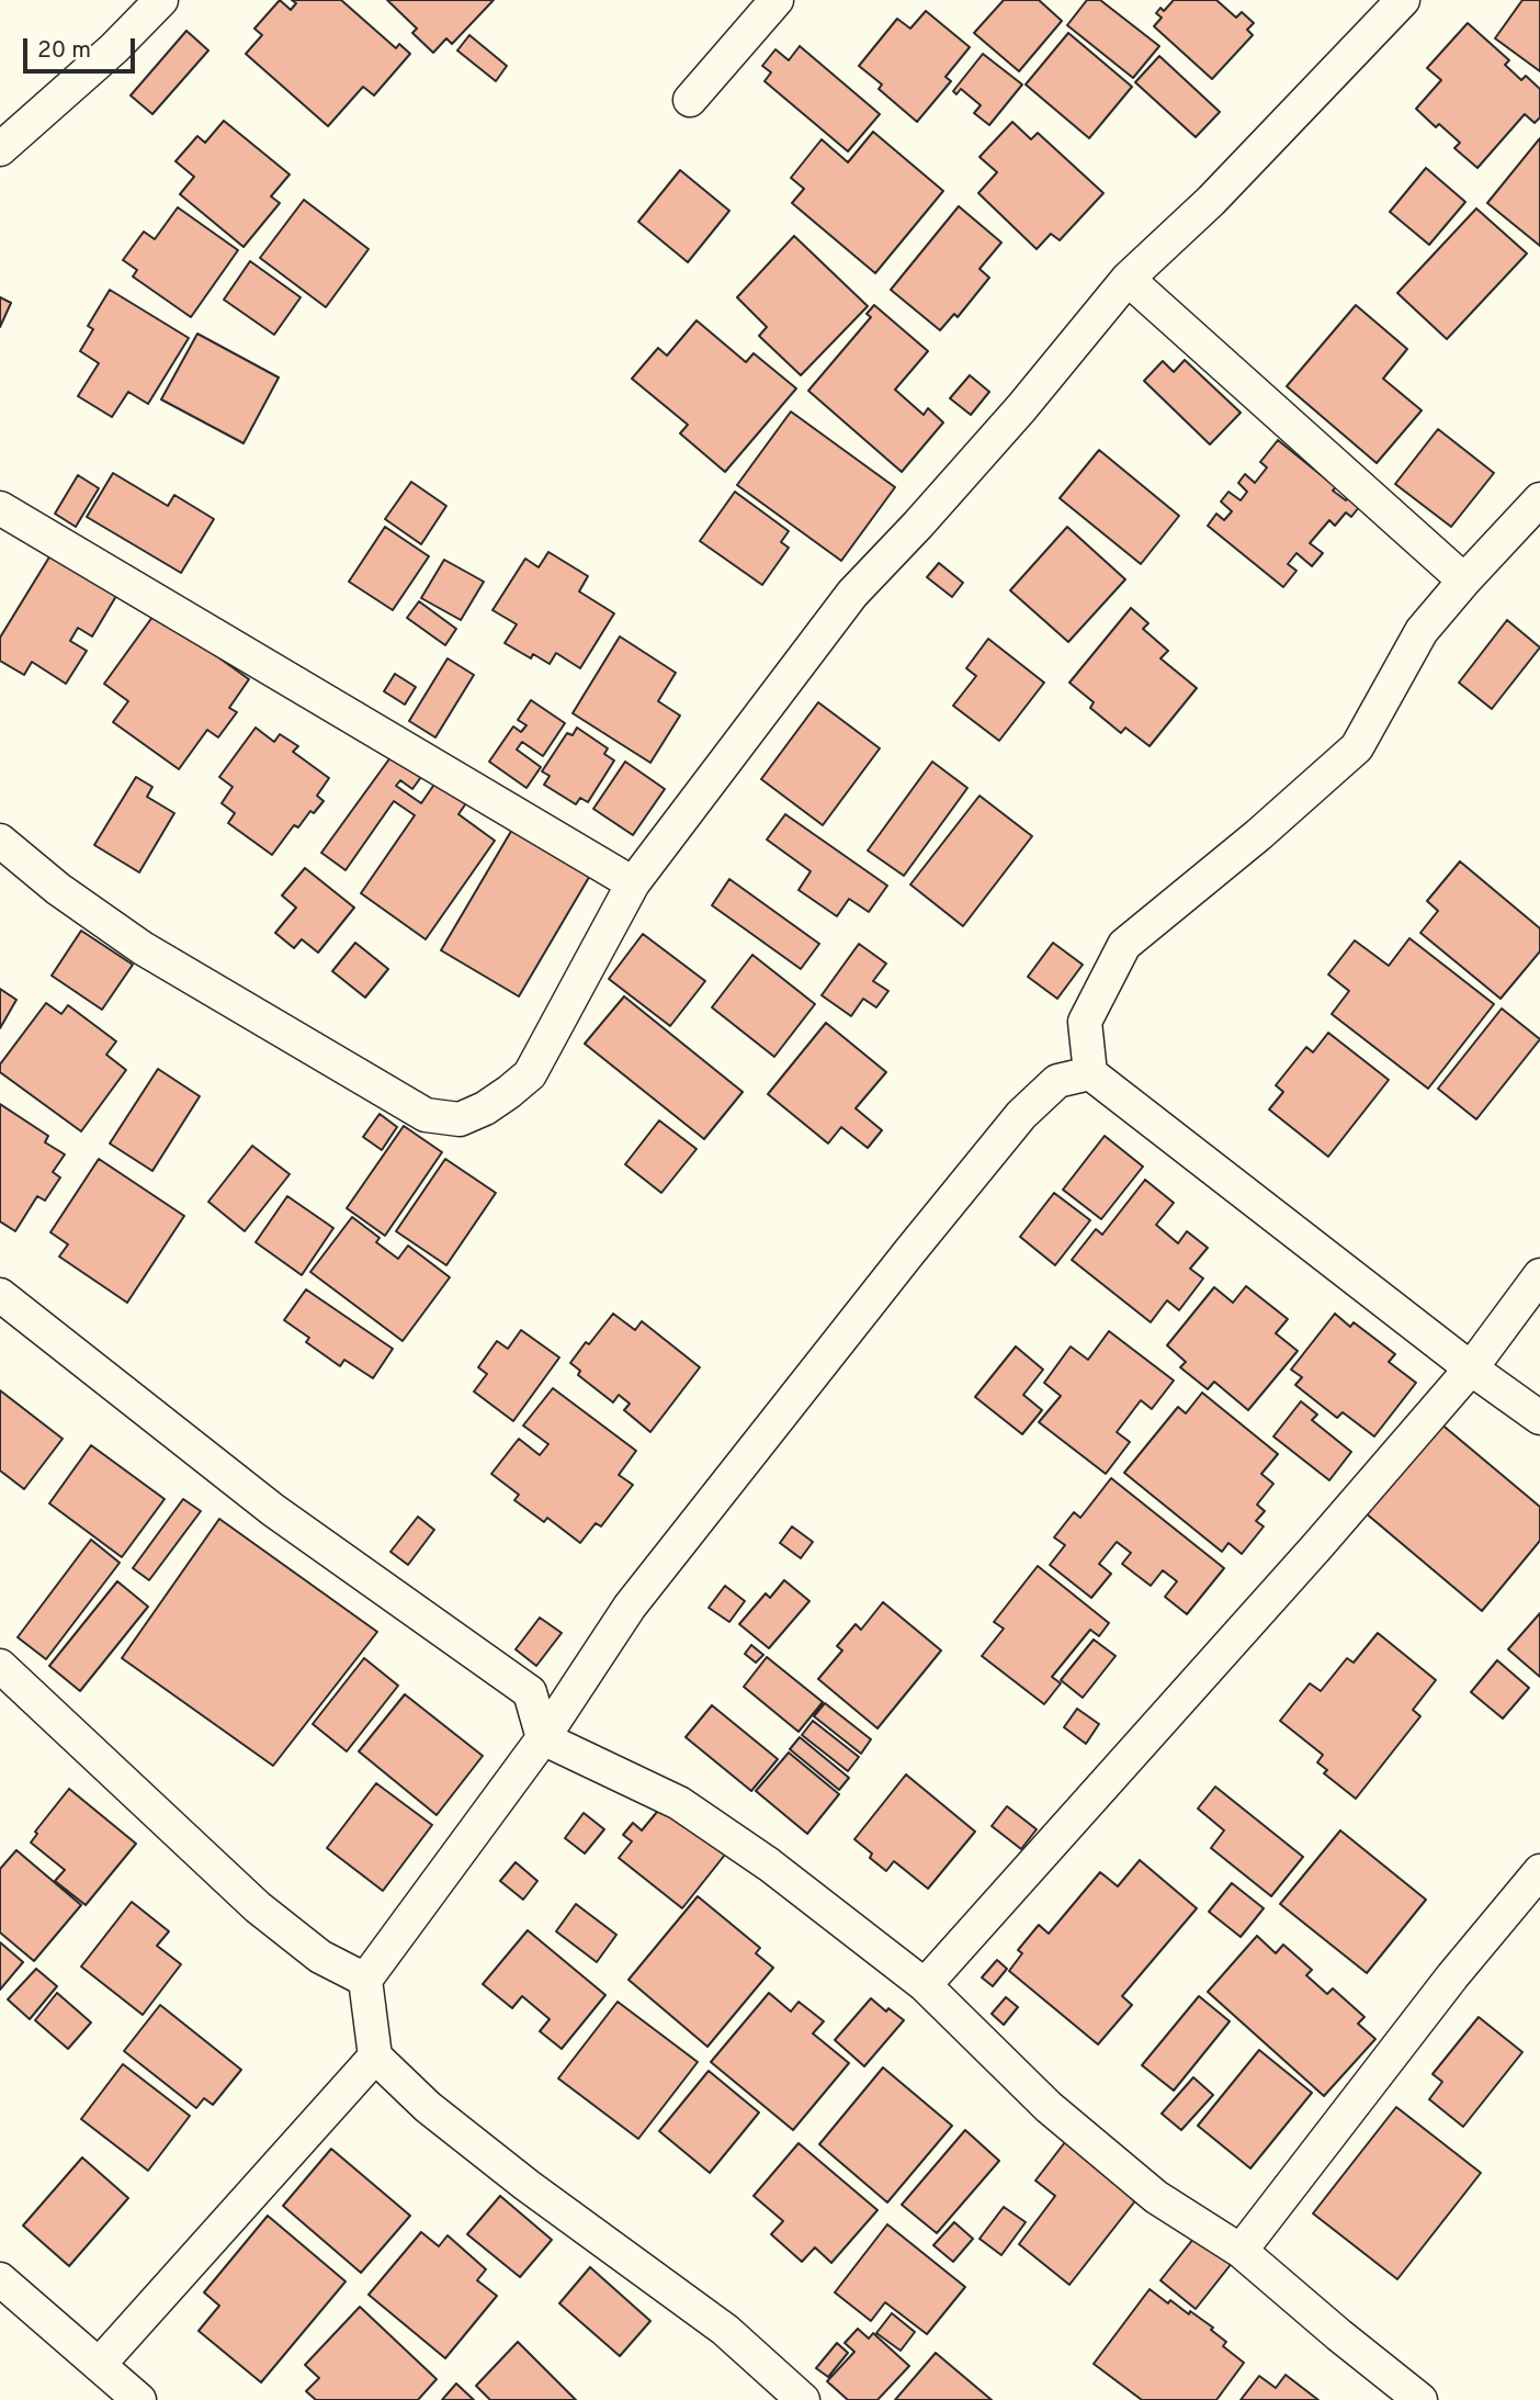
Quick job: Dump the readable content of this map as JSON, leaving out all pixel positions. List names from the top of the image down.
{
  "scale_bar": "20 m"
}
